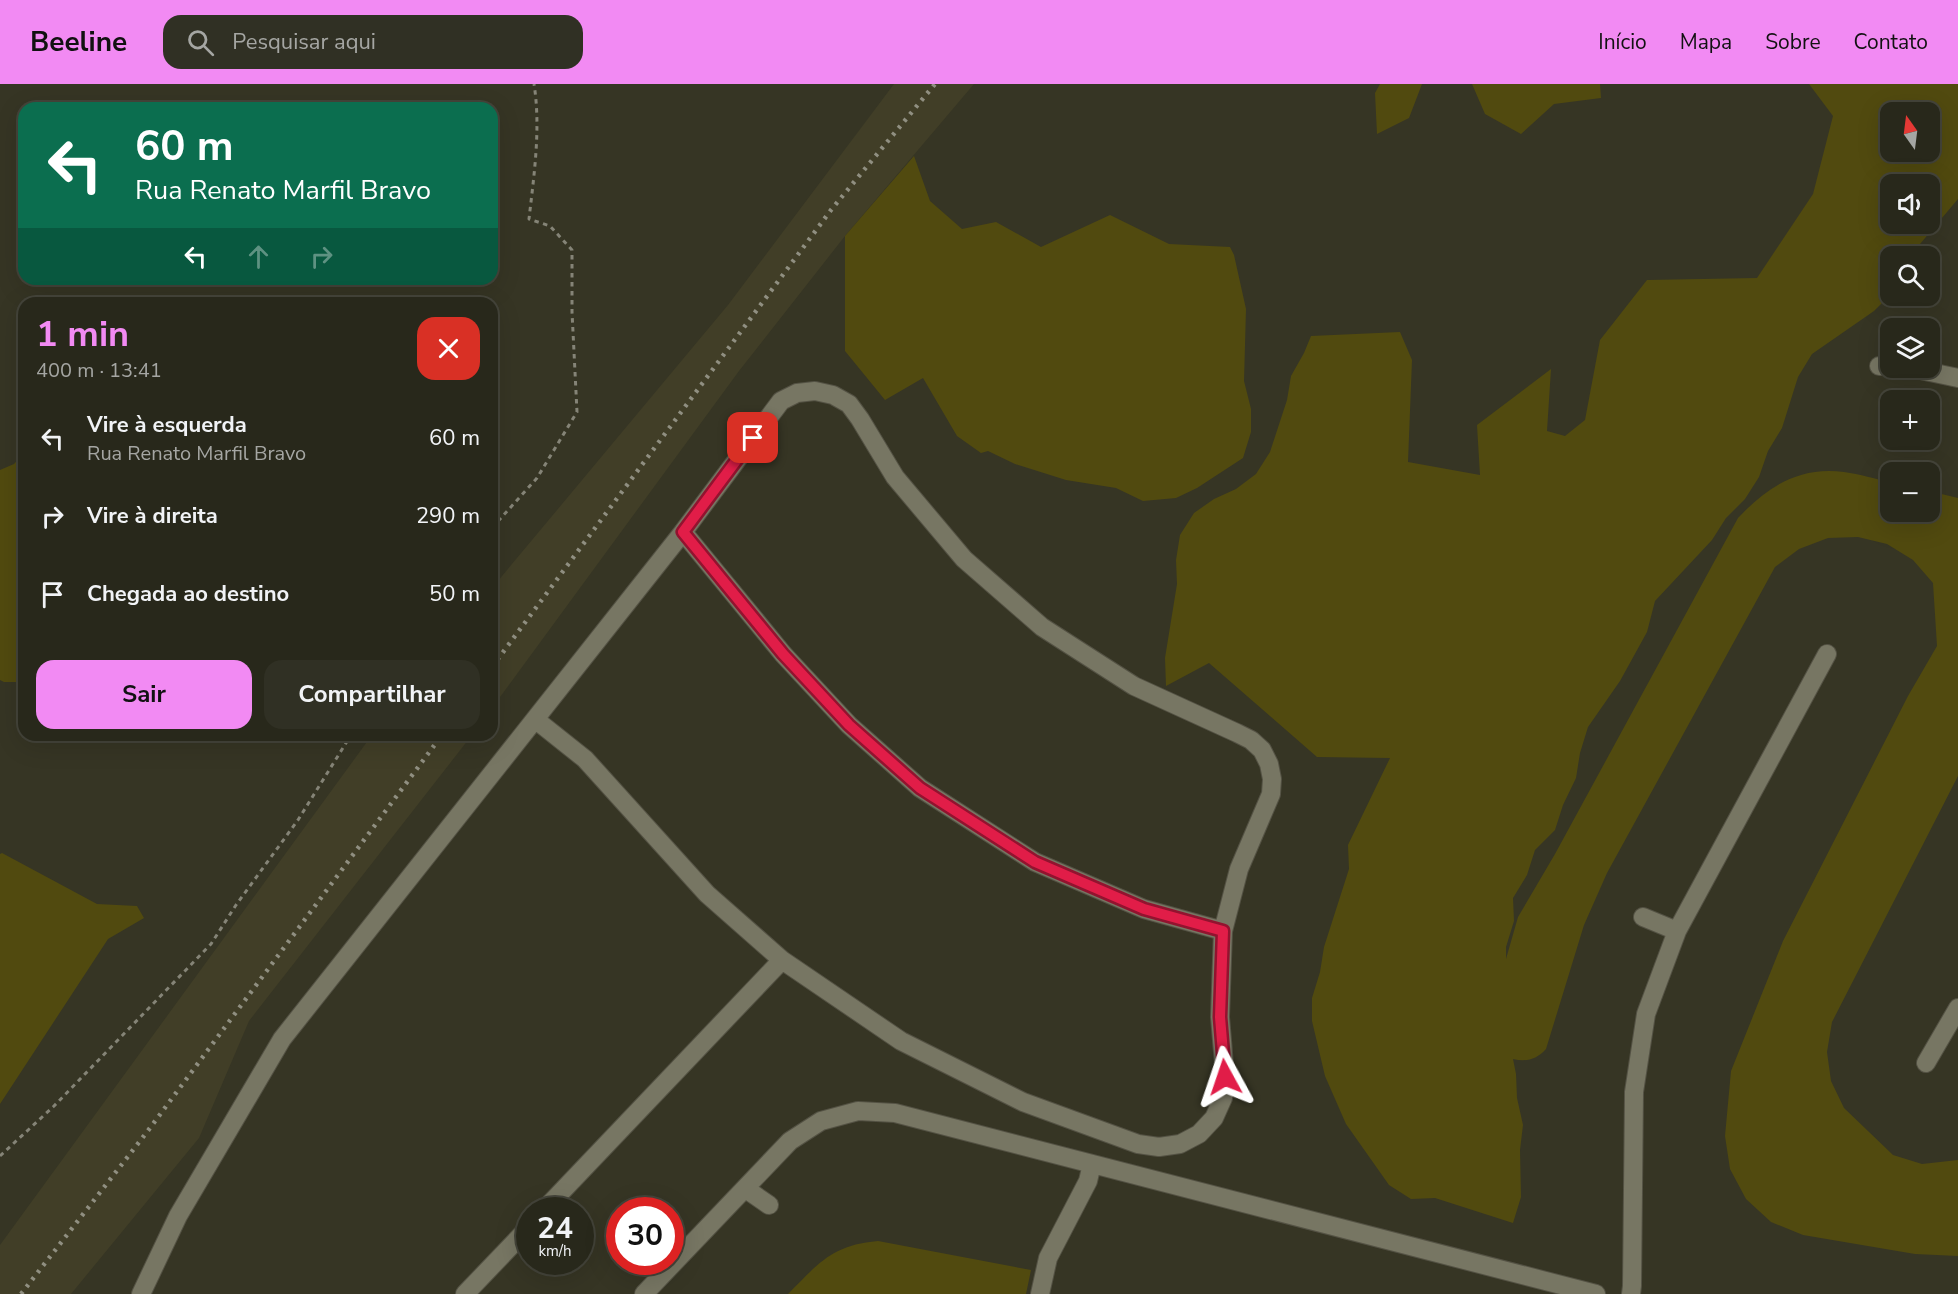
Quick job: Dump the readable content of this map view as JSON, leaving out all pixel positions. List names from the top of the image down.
{
  "north": "top",
  "page": {
    "header": "Beeline",
    "search": "Pesquisar aqui",
    "nav": [
      "Início",
      "Mapa",
      "Sobre",
      "Contato"
    ],
    "map_buttons": ["+", "−"],
    "turn": ["60 m", "Rua Renato Marfil Bravo"],
    "heading": ["1 min", "400 m · 13:41"],
    "list": [
      {
        "name": "Vire à esquerda",
        "note": "Rua Renato Marfil Bravo",
        "value": "60 m"
      },
      {
        "name": "Vire à direita",
        "value": "290 m"
      },
      {
        "name": "Chegada ao destino",
        "value": "50 m"
      }
    ],
    "buttons": ["Sair", "Compartilhar"],
    "speed": "24 km/h",
    "limit": "30"
  }
}
